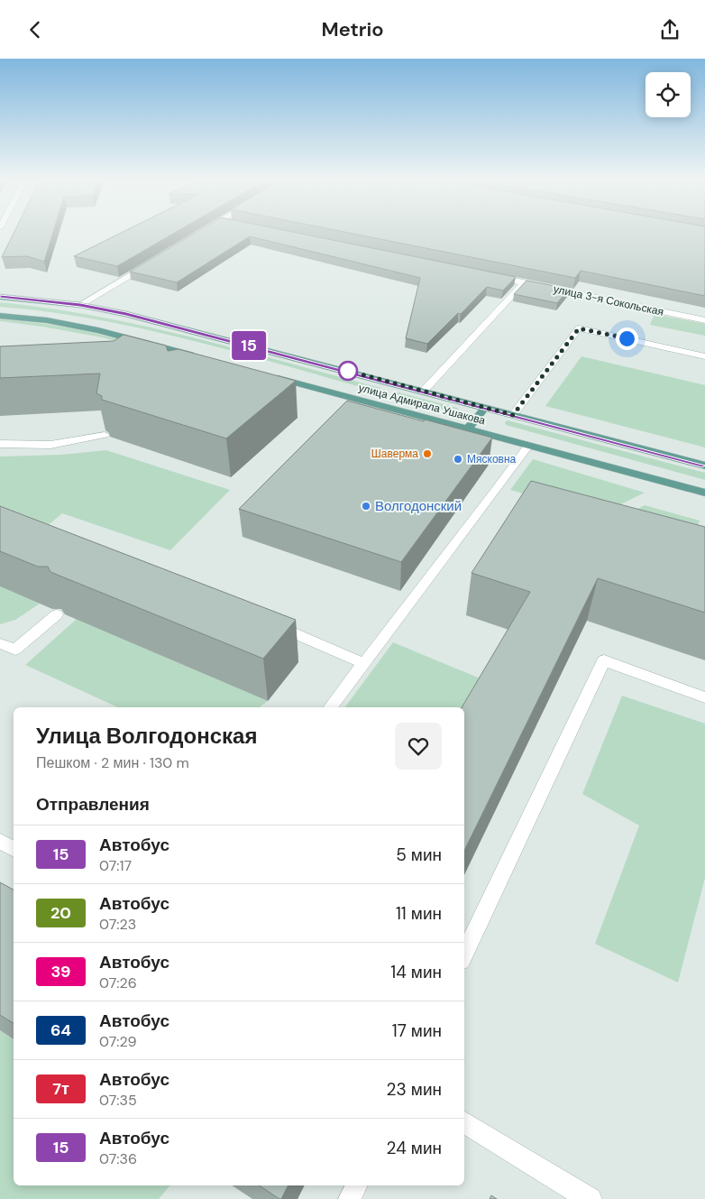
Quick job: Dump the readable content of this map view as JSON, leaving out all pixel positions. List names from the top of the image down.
{
  "streets": {
    "main road": ["улица Адмирала Ушакова"],
    "street": ["улица 3-я Сокольская"]
  },
  "places": ["Шаверма", "Мясковна", "Волгодонский"],
  "lines": ["bus line 15"],
  "page": {
    "header": "Metrio",
    "on_map": "15",
    "heading": [
      ["Улица Волгодонская", "Пешком · 2 мин · 130 m"],
      "Отправления"
    ],
    "list": [
      {
        "mark": "15",
        "name": "Автобус",
        "note": "07:17",
        "value": "5 мин"
      },
      {
        "mark": "20",
        "name": "Автобус",
        "note": "07:23",
        "value": "11 мин"
      },
      {
        "mark": "39",
        "name": "Автобус",
        "note": "07:26",
        "value": "14 мин"
      },
      {
        "mark": "64",
        "name": "Автобус",
        "note": "07:29",
        "value": "17 мин"
      },
      {
        "mark": "7т",
        "name": "Автобус",
        "note": "07:35",
        "value": "23 мин"
      },
      {
        "mark": "15",
        "name": "Автобус",
        "note": "07:36",
        "value": "24 мин"
      }
    ]
  }
}
